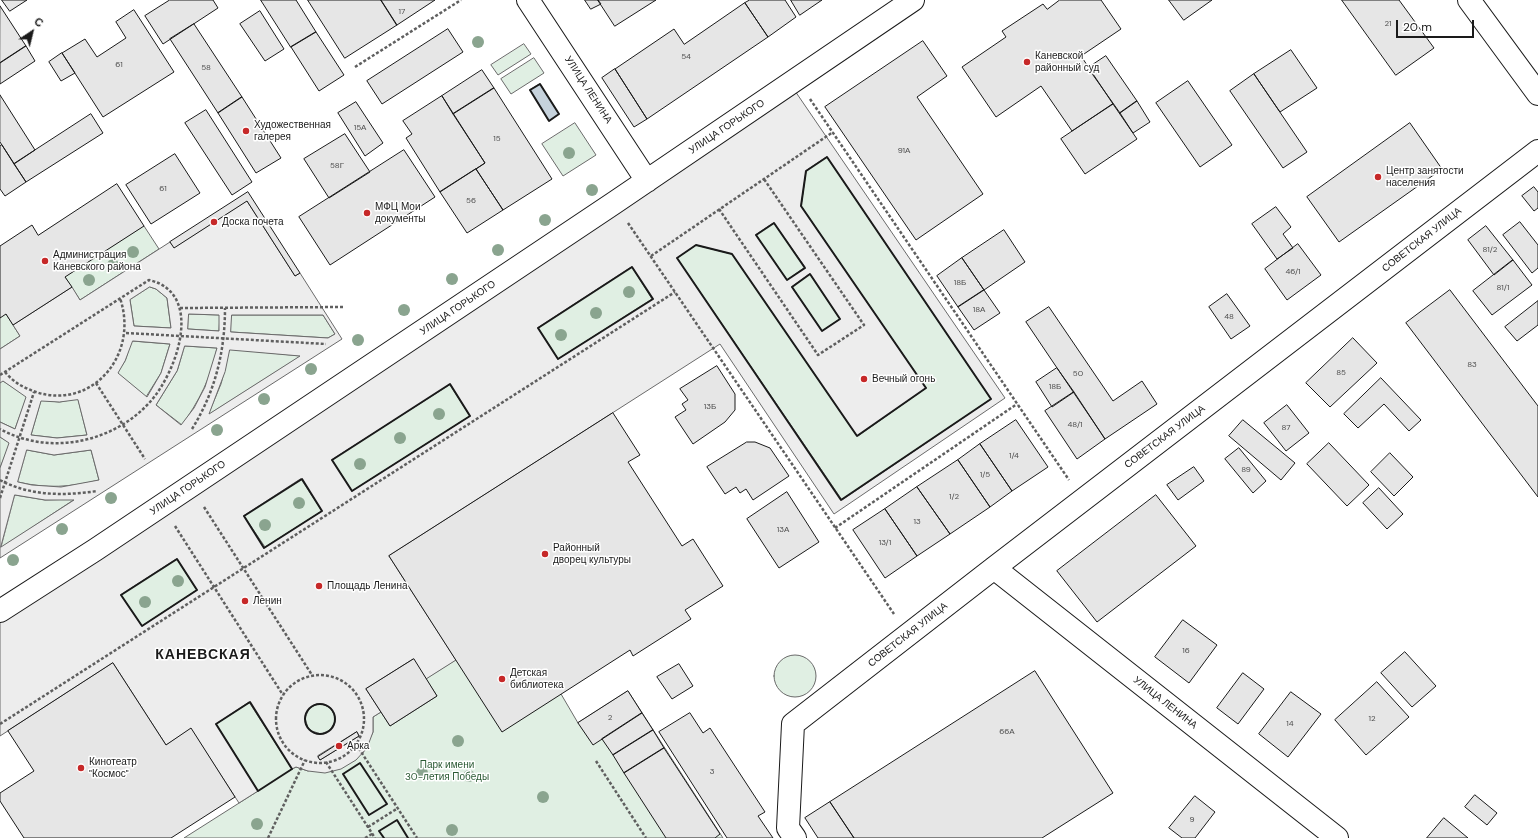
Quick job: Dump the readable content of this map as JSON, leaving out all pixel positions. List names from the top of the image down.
{
  "streets": {
    "street": ["УЛИЦА ЛЕНИНА", "УЛИЦА ГОРЬКОГО", "СОВЕТСКАЯ УЛИЦА"]
  },
  "crossings": [
    ["УЛИЦА ЛЕНИНА", "УЛИЦА ГОРЬКОГО"],
    ["УЛИЦА ЛЕНИНА", "СОВЕТСКАЯ УЛИЦА"]
  ],
  "districts": ["КАНЕВСКАЯ"],
  "parks": ["Парк имени 30-летия Победы"],
  "places": [
    "Каневской районный суд",
    "Художественная галерея",
    "Центр занятости населения",
    "МФЦ Мои документы",
    "Доска почета",
    "Администрация Каневского района",
    "Вечный огонь",
    "Районный дворец культуры",
    "Площадь Ленина",
    "Ленин",
    "Детская библиотека",
    "Арка",
    "Кинотеатр \"Космос\""
  ],
  "house_numbers": [
    "17",
    "21",
    "54",
    "61",
    "58",
    "15А",
    "15",
    "91А",
    "58Г",
    "61",
    "56",
    "81/2",
    "46/1",
    "18Б",
    "81/1",
    "18А",
    "48",
    "83",
    "85",
    "50",
    "18Б",
    "13Б",
    "48/1",
    "87",
    "1/4",
    "89",
    "1/5",
    "1/2",
    "13",
    "13А",
    "13/1",
    "16",
    "2",
    "12",
    "14",
    "66А",
    "3",
    "9"
  ],
  "scale_bar": "20 m",
  "north": "top right"
}
